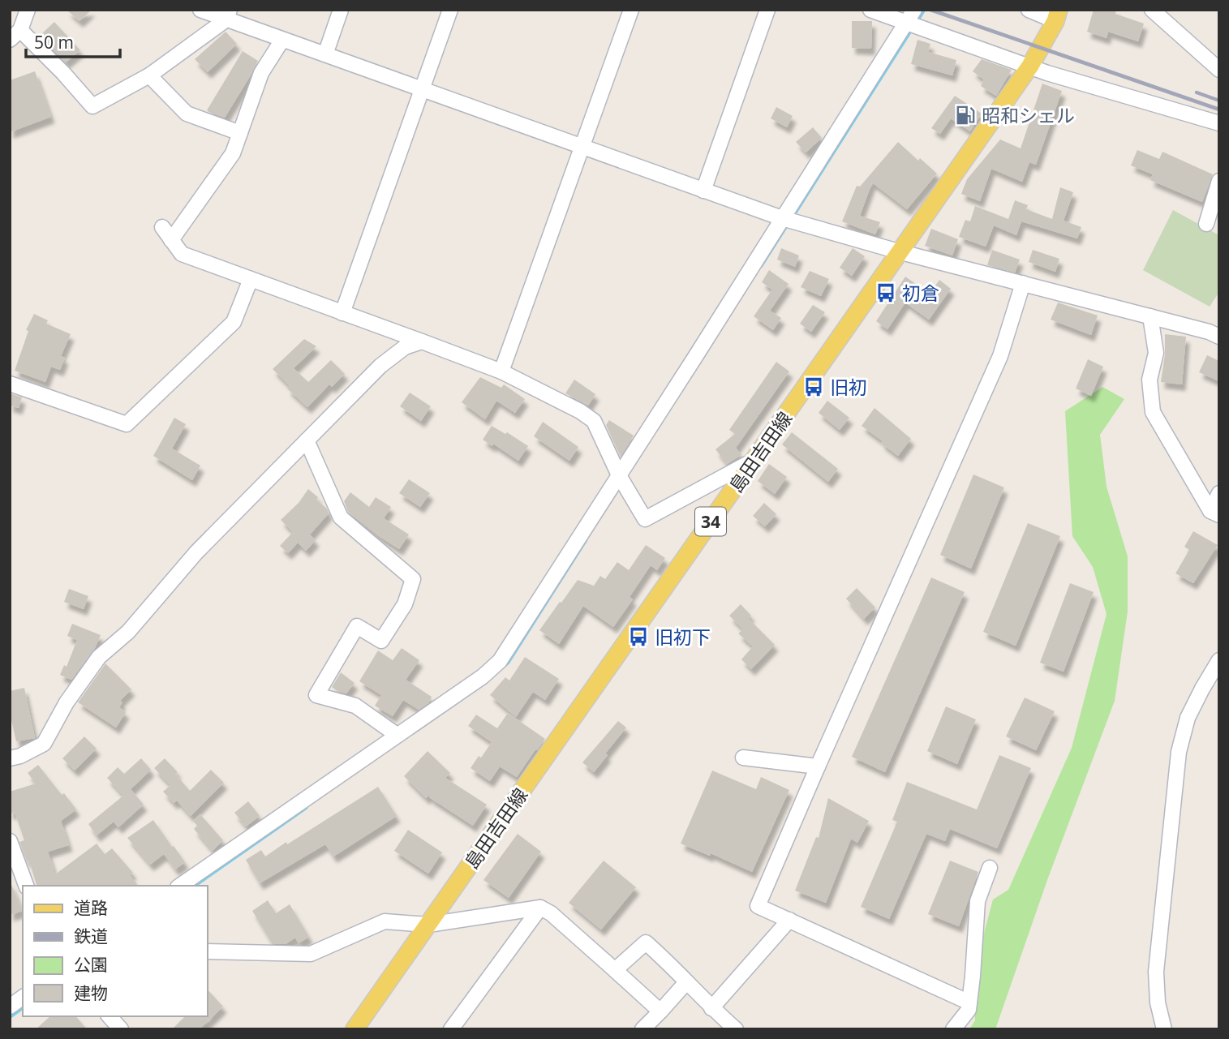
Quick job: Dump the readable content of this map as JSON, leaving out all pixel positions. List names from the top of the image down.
{
  "streets": {
    "main road": ["島田吉田線", "34"]
  },
  "places": {
    "fuel station": ["昭和シェル"],
    "bus stop": ["初倉", "旧初", "旧初下"]
  },
  "legend": [
    "道路",
    "鉄道",
    "公園",
    "建物"
  ],
  "scale_bar": "50 m"
}
